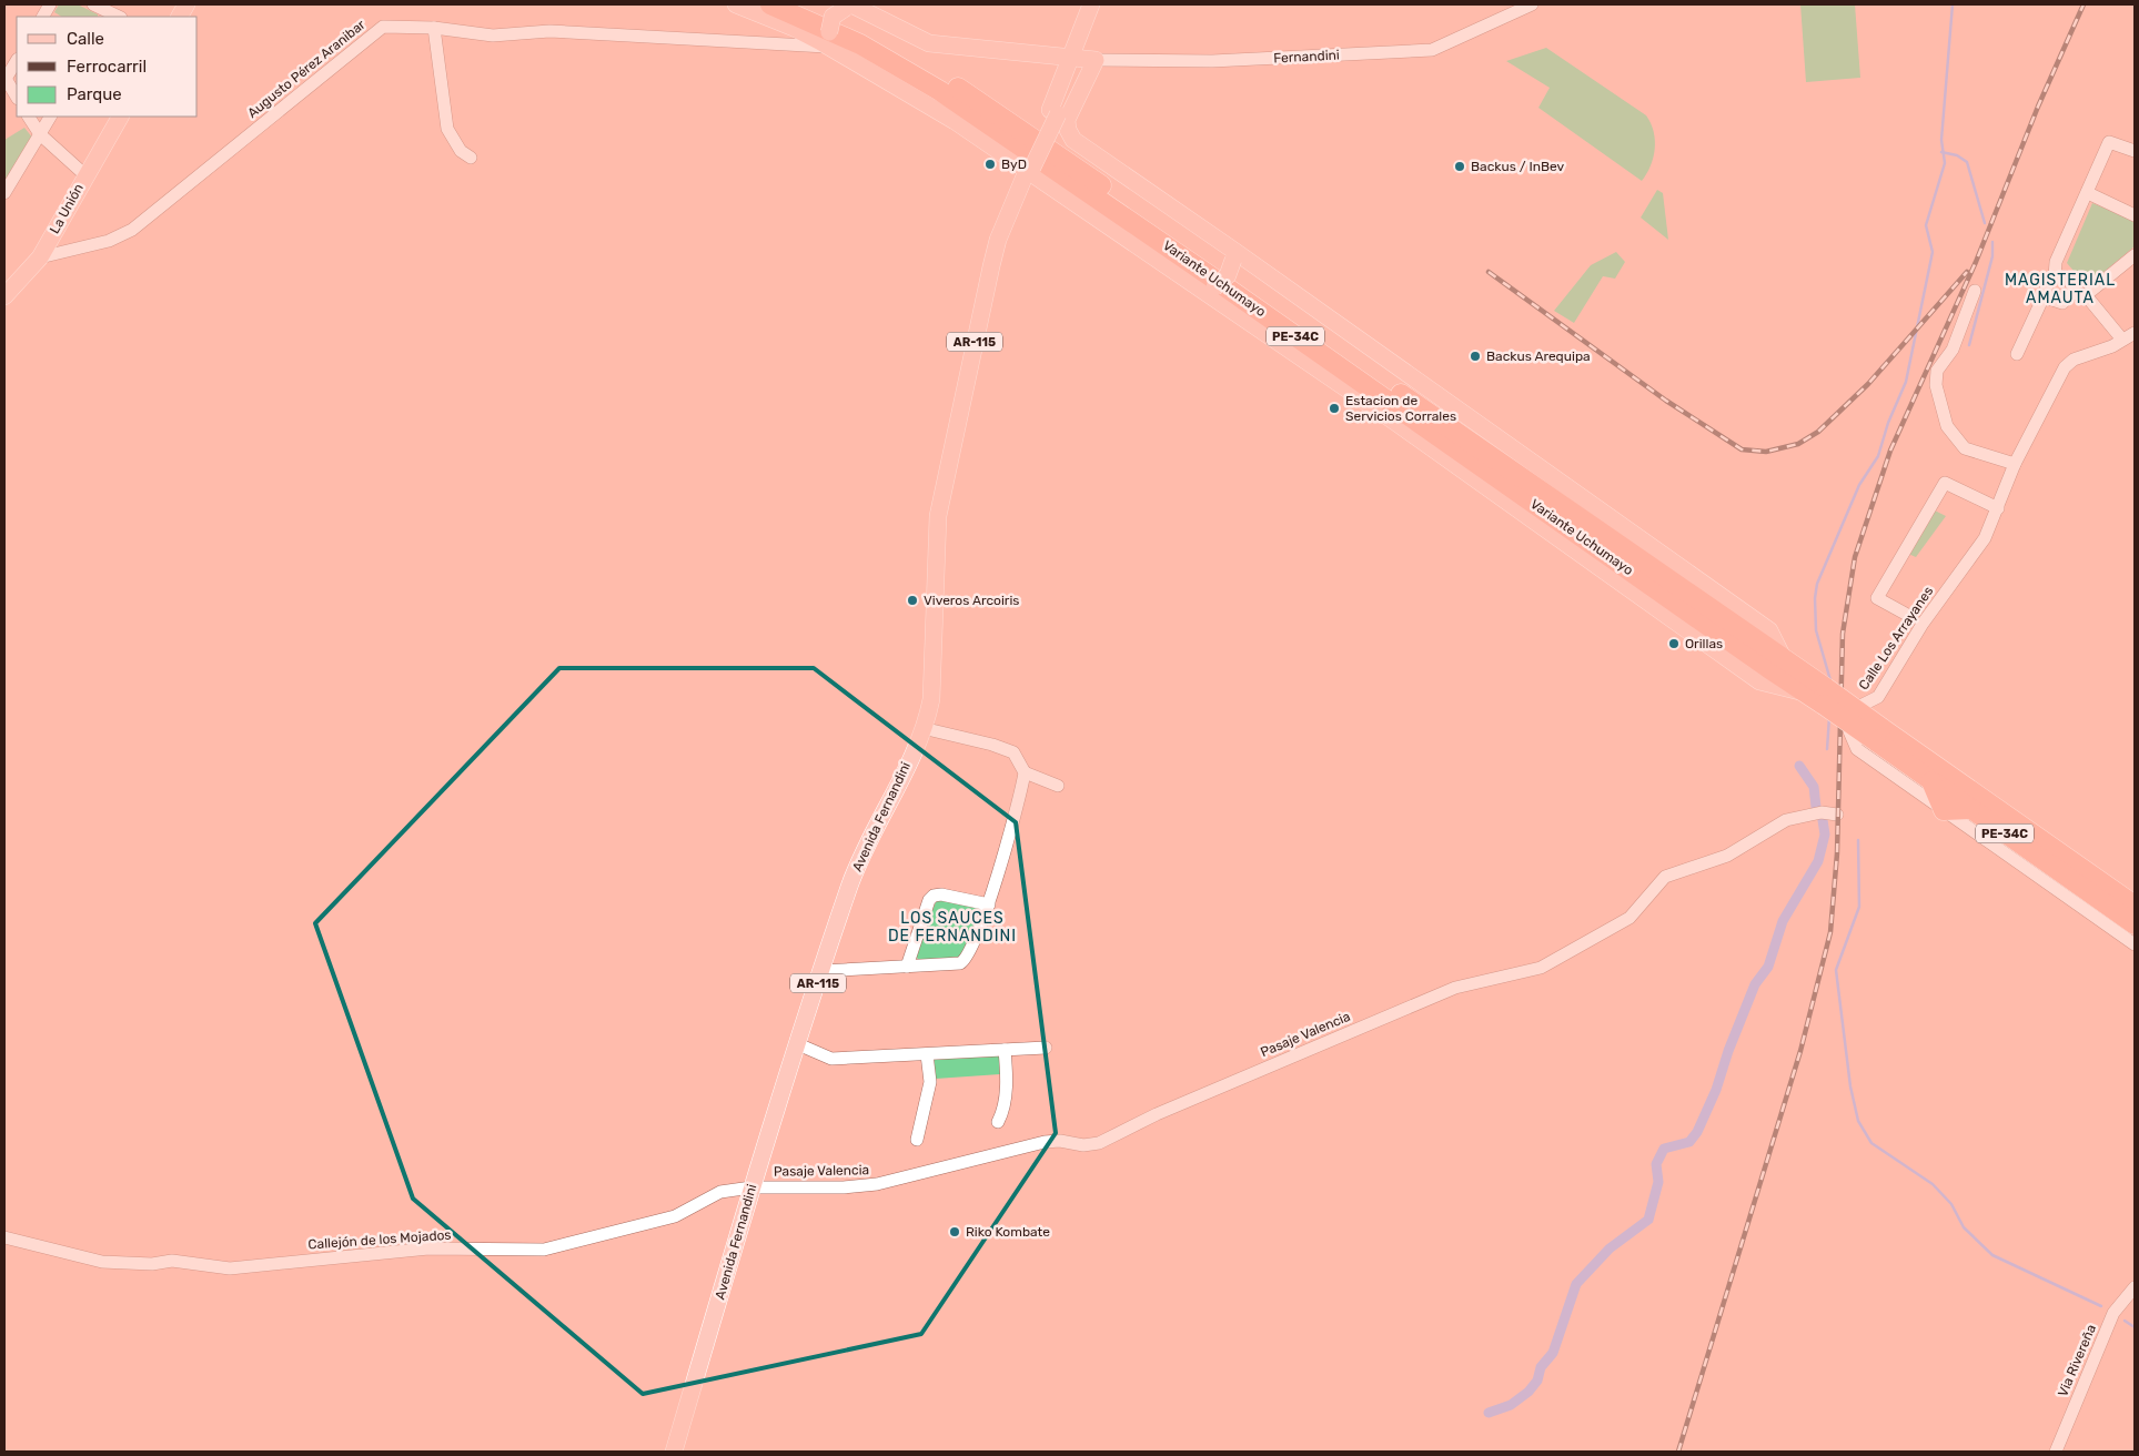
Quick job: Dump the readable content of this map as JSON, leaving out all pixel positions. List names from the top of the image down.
{
  "streets": {
    "highway": ["Variante Uchumayo", "PE-34C"],
    "main road": ["La Unión", "AR-115", "Avenida Fernandini"],
    "street": [
      "Fernandini",
      "Augusto Pérez Aranibar",
      "Calle Los Arrayanes",
      "Pasaje Valencia",
      "Callejón de los Mojados",
      "Via Rivereña"
    ]
  },
  "crossings": [
    ["Fernandini", "Avenida Fernandini"],
    ["Augusto Pérez Aranibar", "La Unión"],
    ["Augusto Pérez Aranibar", "Variante Uchumayo"],
    ["Variante Uchumayo", "Avenida Fernandini"],
    ["Avenida Fernandini", "Pasaje Valencia"],
    ["Avenida Fernandini", "Callejón de los Mojados"],
    ["Pasaje Valencia", "Callejón de los Mojados"]
  ],
  "districts": ["MAGISTERIAL AMAUTA", "LOS SAUCES DE FERNANDINI"],
  "places": [
    "ByD",
    "Backus / InBev",
    "Backus Arequipa",
    "Estacion de Servicios Corrales",
    "Viveros Arcoiris",
    "Orillas",
    "Riko Kombate"
  ],
  "legend": ["Calle", "Ferrocarril", "Parque"]
}
